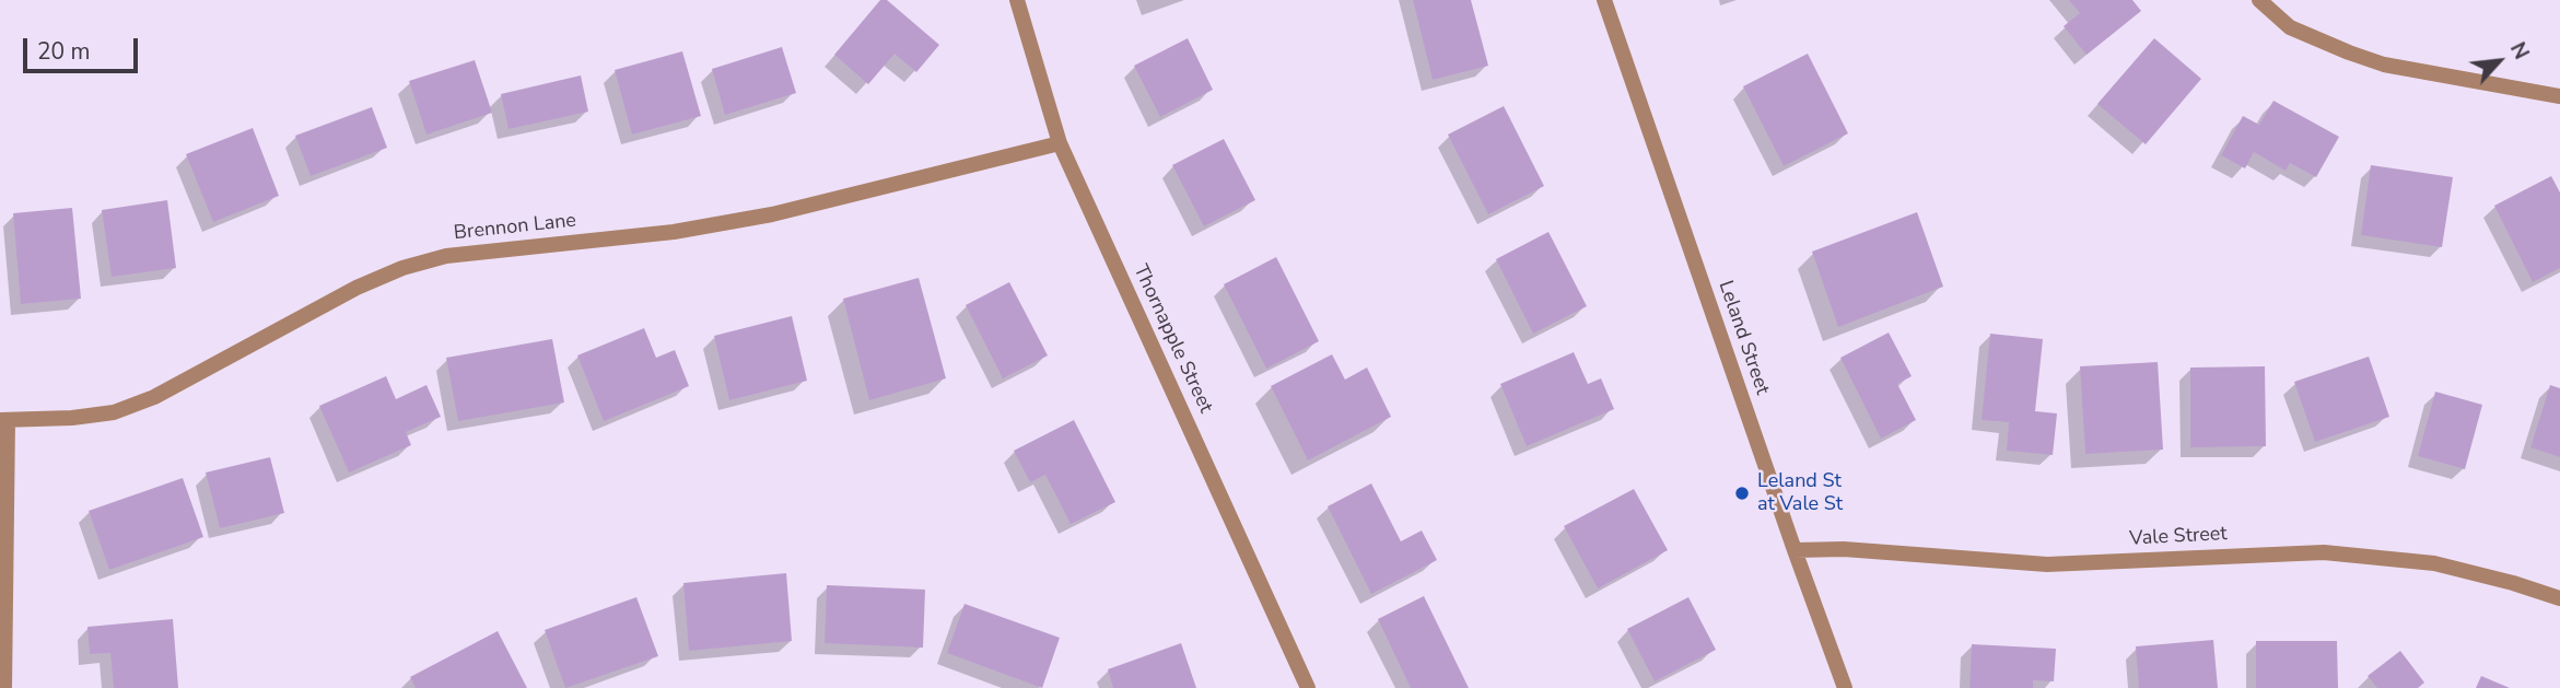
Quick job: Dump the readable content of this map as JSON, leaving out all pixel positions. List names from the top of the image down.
{
  "streets": {
    "street": [
      "Brennon Lane",
      "Leland Street",
      "Thornapple Street",
      "Vale Street"
    ]
  },
  "crossings": [
    ["Brennon Lane", "Thornapple Street"],
    ["Leland Street", "Vale Street"]
  ],
  "places": ["Leland St at Vale St"],
  "scale_bar": "20 m",
  "north": "top right"
}
